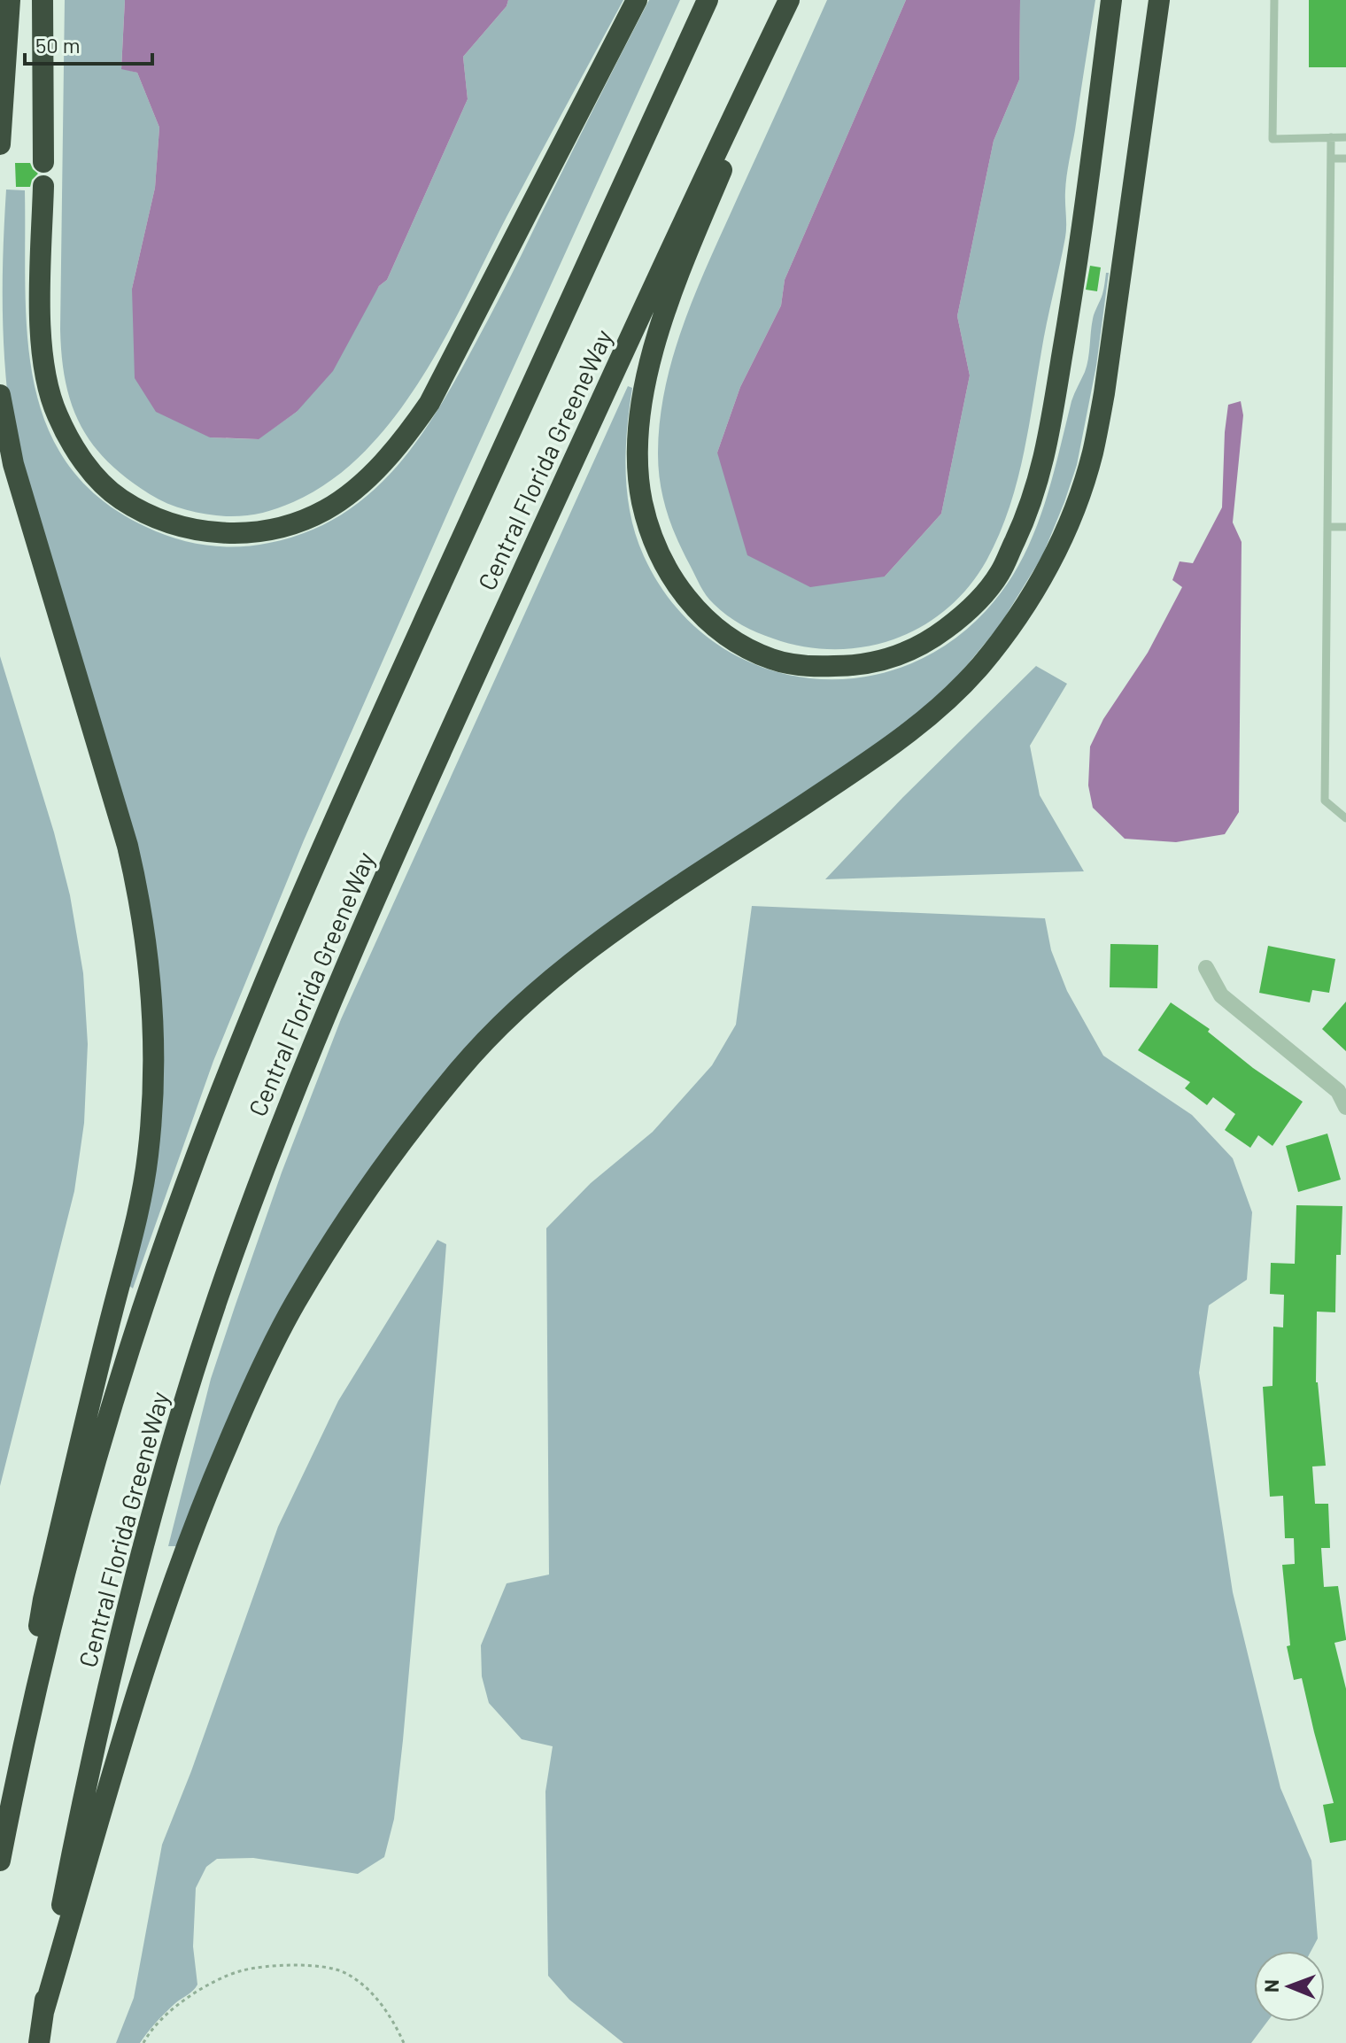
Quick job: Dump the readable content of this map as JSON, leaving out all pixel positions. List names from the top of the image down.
{
  "streets": {
    "highway": ["Central Florida GreeneWay"]
  },
  "scale_bar": "50 m",
  "north": "left"
}
